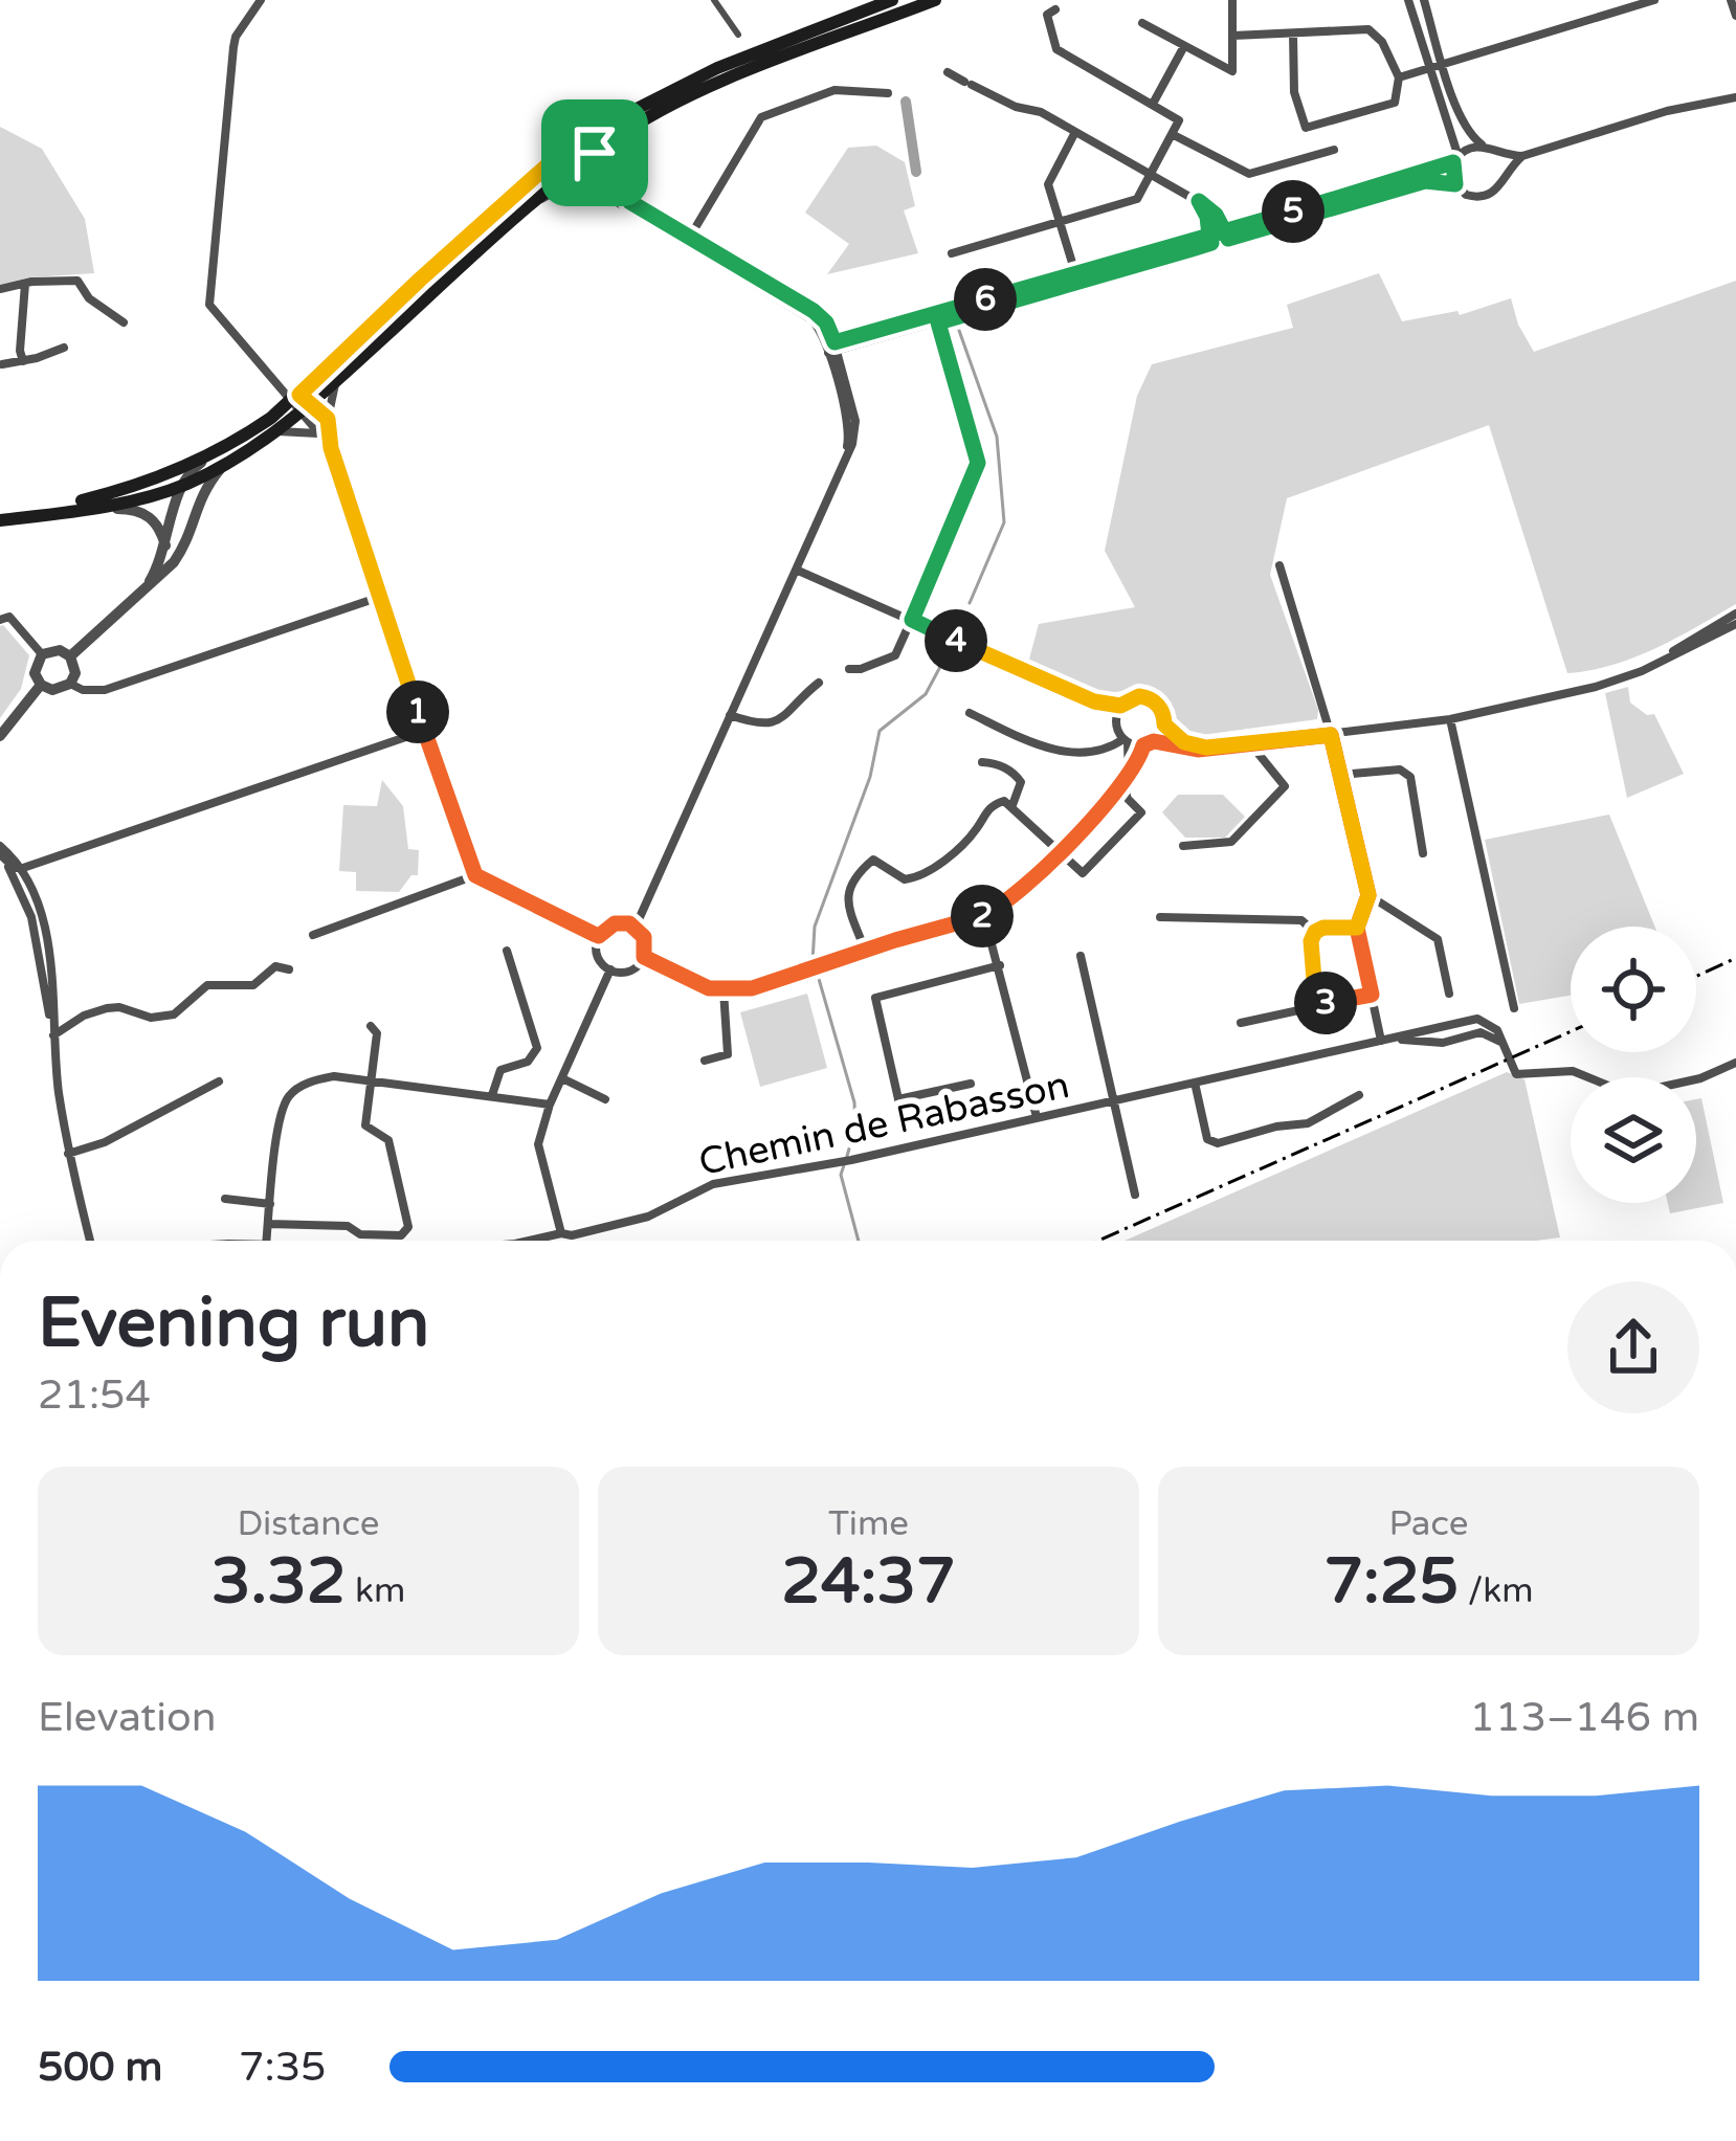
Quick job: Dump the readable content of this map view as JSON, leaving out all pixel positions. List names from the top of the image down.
{
  "streets": {
    "street": ["Chemin de Rabasson"]
  },
  "page": {
    "pins": [
      "5",
      "6",
      "4",
      "1",
      "2",
      "3"
    ],
    "heading": ["Evening run", "21:54"],
    "stats": [
      ["Distance", "3.32 km"],
      ["Time", "24:37"],
      ["Pace", "7:25 /km"]
    ],
    "chart": ["Elevation", "113–146 m"],
    "list": [
      {
        "name": "500 m",
        "note": "7:35"
      }
    ]
  }
}
